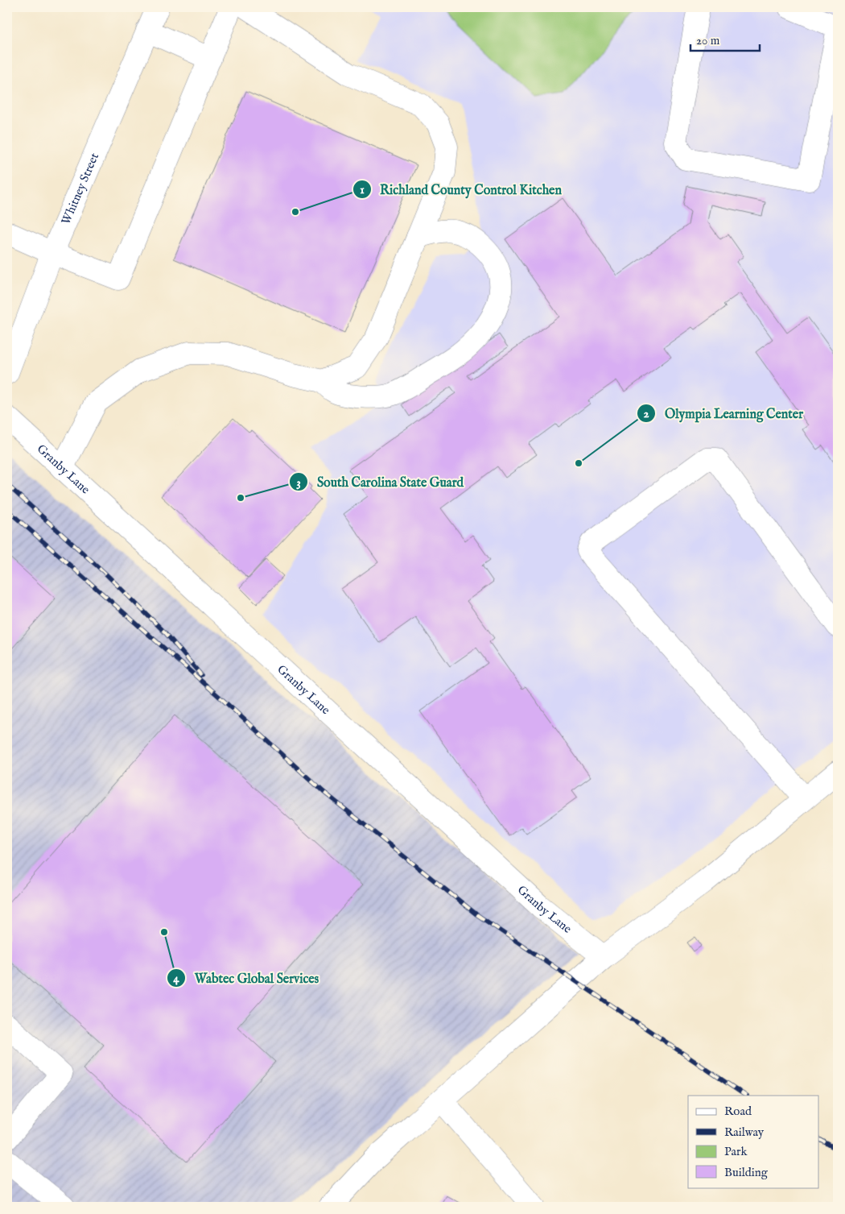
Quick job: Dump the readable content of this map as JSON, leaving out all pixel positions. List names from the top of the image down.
{
  "streets": {
    "street": ["Whitney Street", "Granby Lane"]
  },
  "places": [
    "Richland County Control Kitchen",
    "Olympia Learning Center",
    "South Carolina State Guard",
    "Wabtec Global Services"
  ],
  "legend": [
    "Road",
    "Railway",
    "Park",
    "Building"
  ],
  "scale_bar": "20 m"
}
